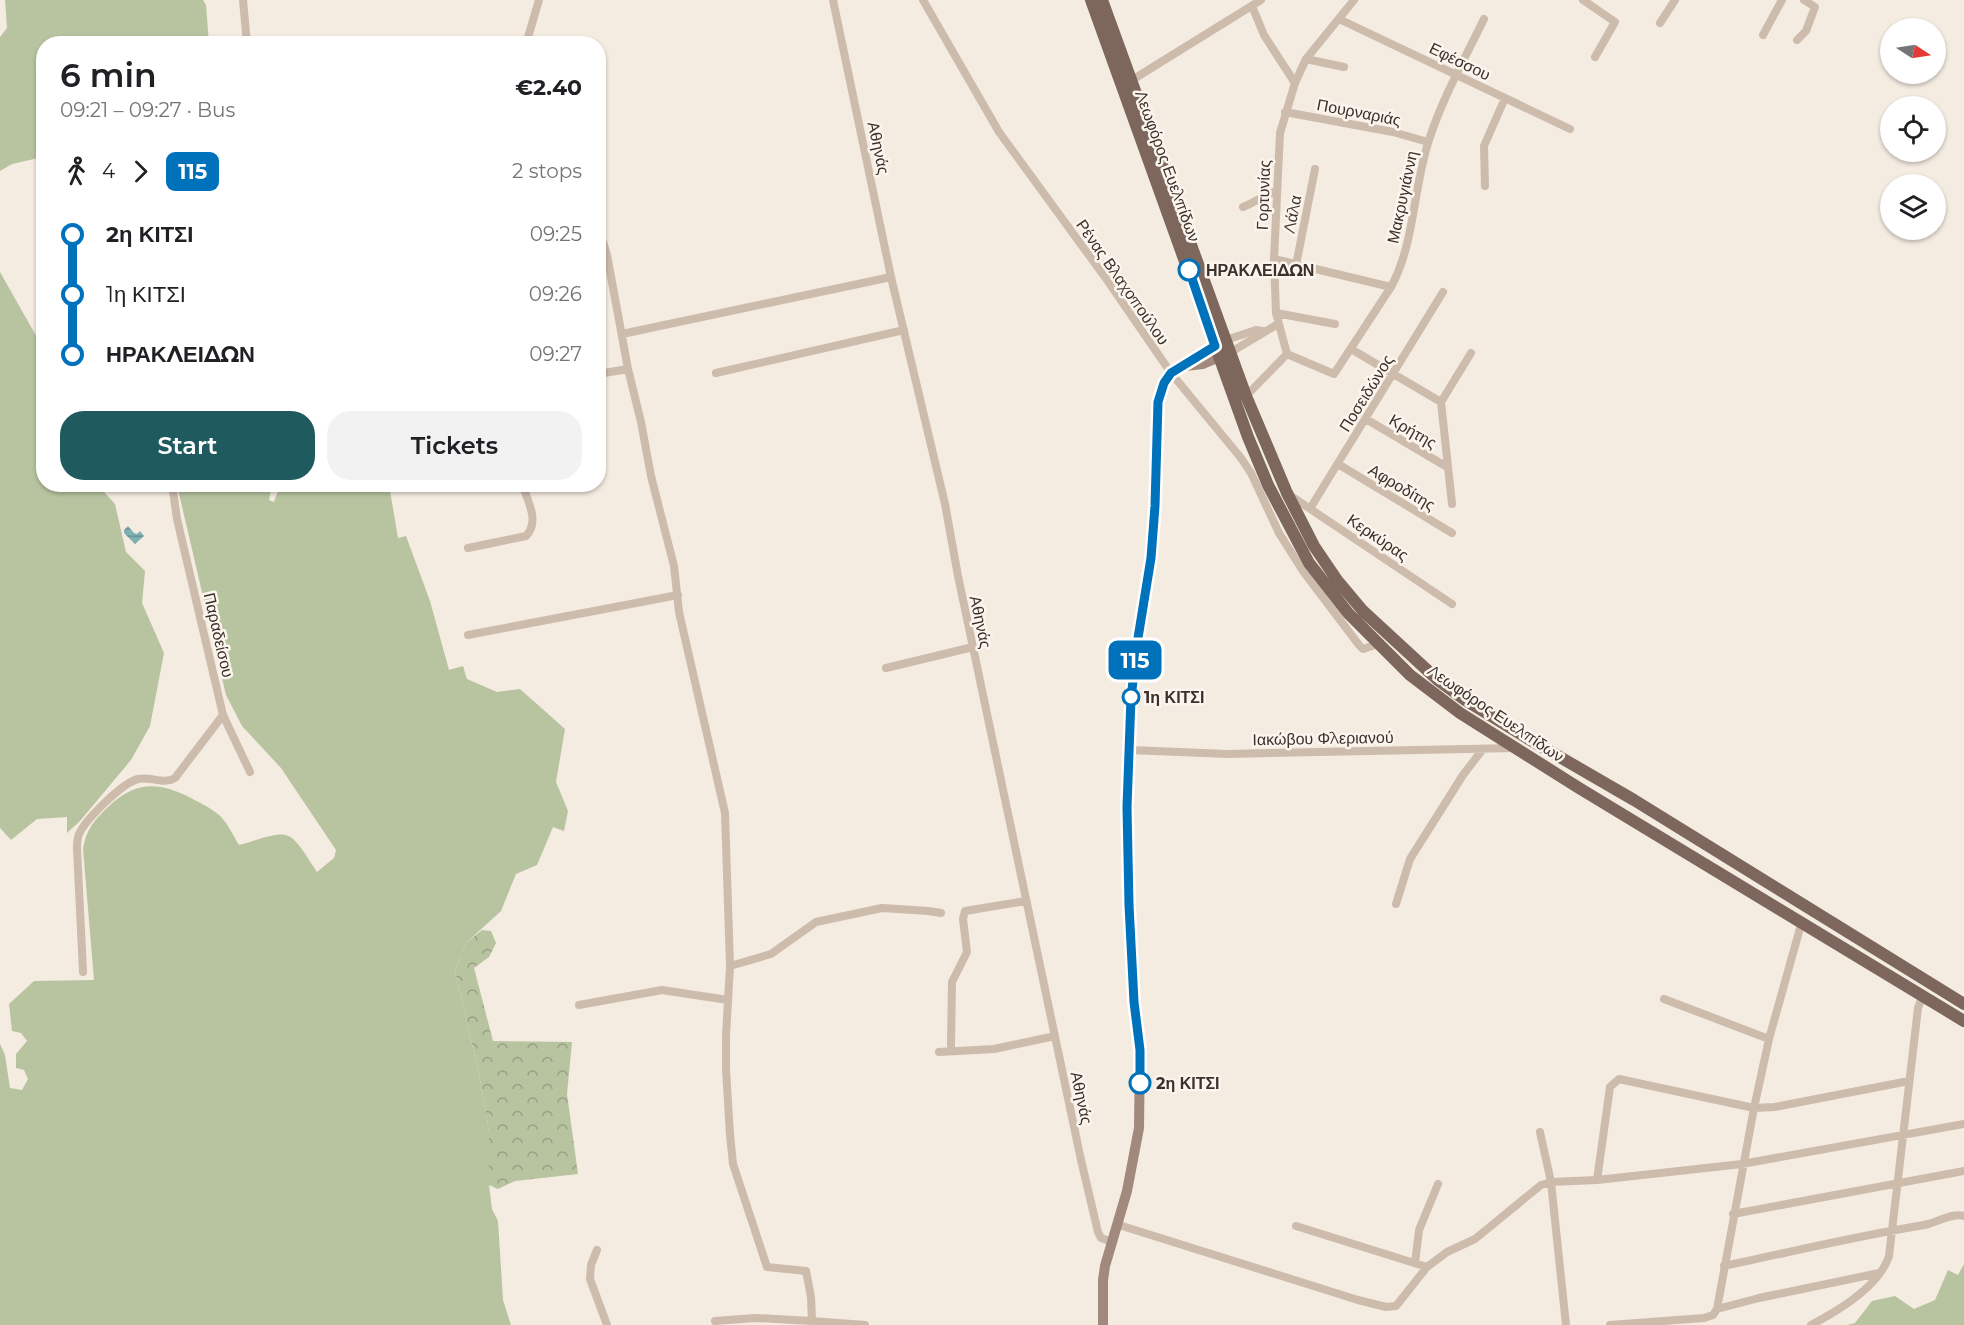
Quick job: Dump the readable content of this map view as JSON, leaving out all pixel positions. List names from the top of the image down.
{
  "streets": {
    "main road": ["Λεωφόρος Ευελπίδων"],
    "street": [
      "Εφέσσου",
      "Πουρναριάς",
      "Αθηνάς",
      "Γορτυνίας",
      "Μακρυγιάννη",
      "Λάλα",
      "Ρένας Βλαχοπούλου",
      "Ποσειδώνος",
      "Κρήτης",
      "Αφροδίτης",
      "Κερκύρας",
      "Παραδείσου",
      "Ιακώβου Φλεριανού"
    ]
  },
  "crossings": [
    ["Εφέσσου", "Γορτυνίας"],
    ["Εφέσσου", "Μακρυγιάννη"],
    ["Πουρναριάς", "Γορτυνίας"],
    ["Πουρναριάς", "Μακρυγιάννη"],
    ["Λεωφόρος Ευελπίδων", "Ρένας Βλαχοπούλου"],
    ["Λεωφόρος Ευελπίδων", "Κερκύρας"],
    ["Λεωφόρος Ευελπίδων", "Ιακώβου Φλεριανού"],
    ["Γορτυνίας", "Μακρυγιάννη"],
    ["Ποσειδώνος", "Κρήτης"],
    ["Ποσειδώνος", "Αφροδίτης"],
    ["Ποσειδώνος", "Κερκύρας"]
  ],
  "places": ["ΗΡΑΚΛΕΙΔΩΝ", "1η ΚΙΤΣΙ", "2η ΚΙΤΣΙ"],
  "lines": ["bus line 115"],
  "north": "right",
  "page": {
    "on_map": "115",
    "heading": ["6 min", "09:21 – 09:27 · Bus", "€2.40"],
    "legs": ["4", "115", "2 stops"],
    "list": [
      {
        "name": "2η ΚΙΤΣΙ",
        "value": "09:25"
      },
      {
        "name": "1η ΚΙΤΣΙ",
        "value": "09:26"
      },
      {
        "name": "ΗΡΑΚΛΕΙΔΩΝ",
        "value": "09:27"
      }
    ],
    "buttons": ["Start", "Tickets"]
  }
}
